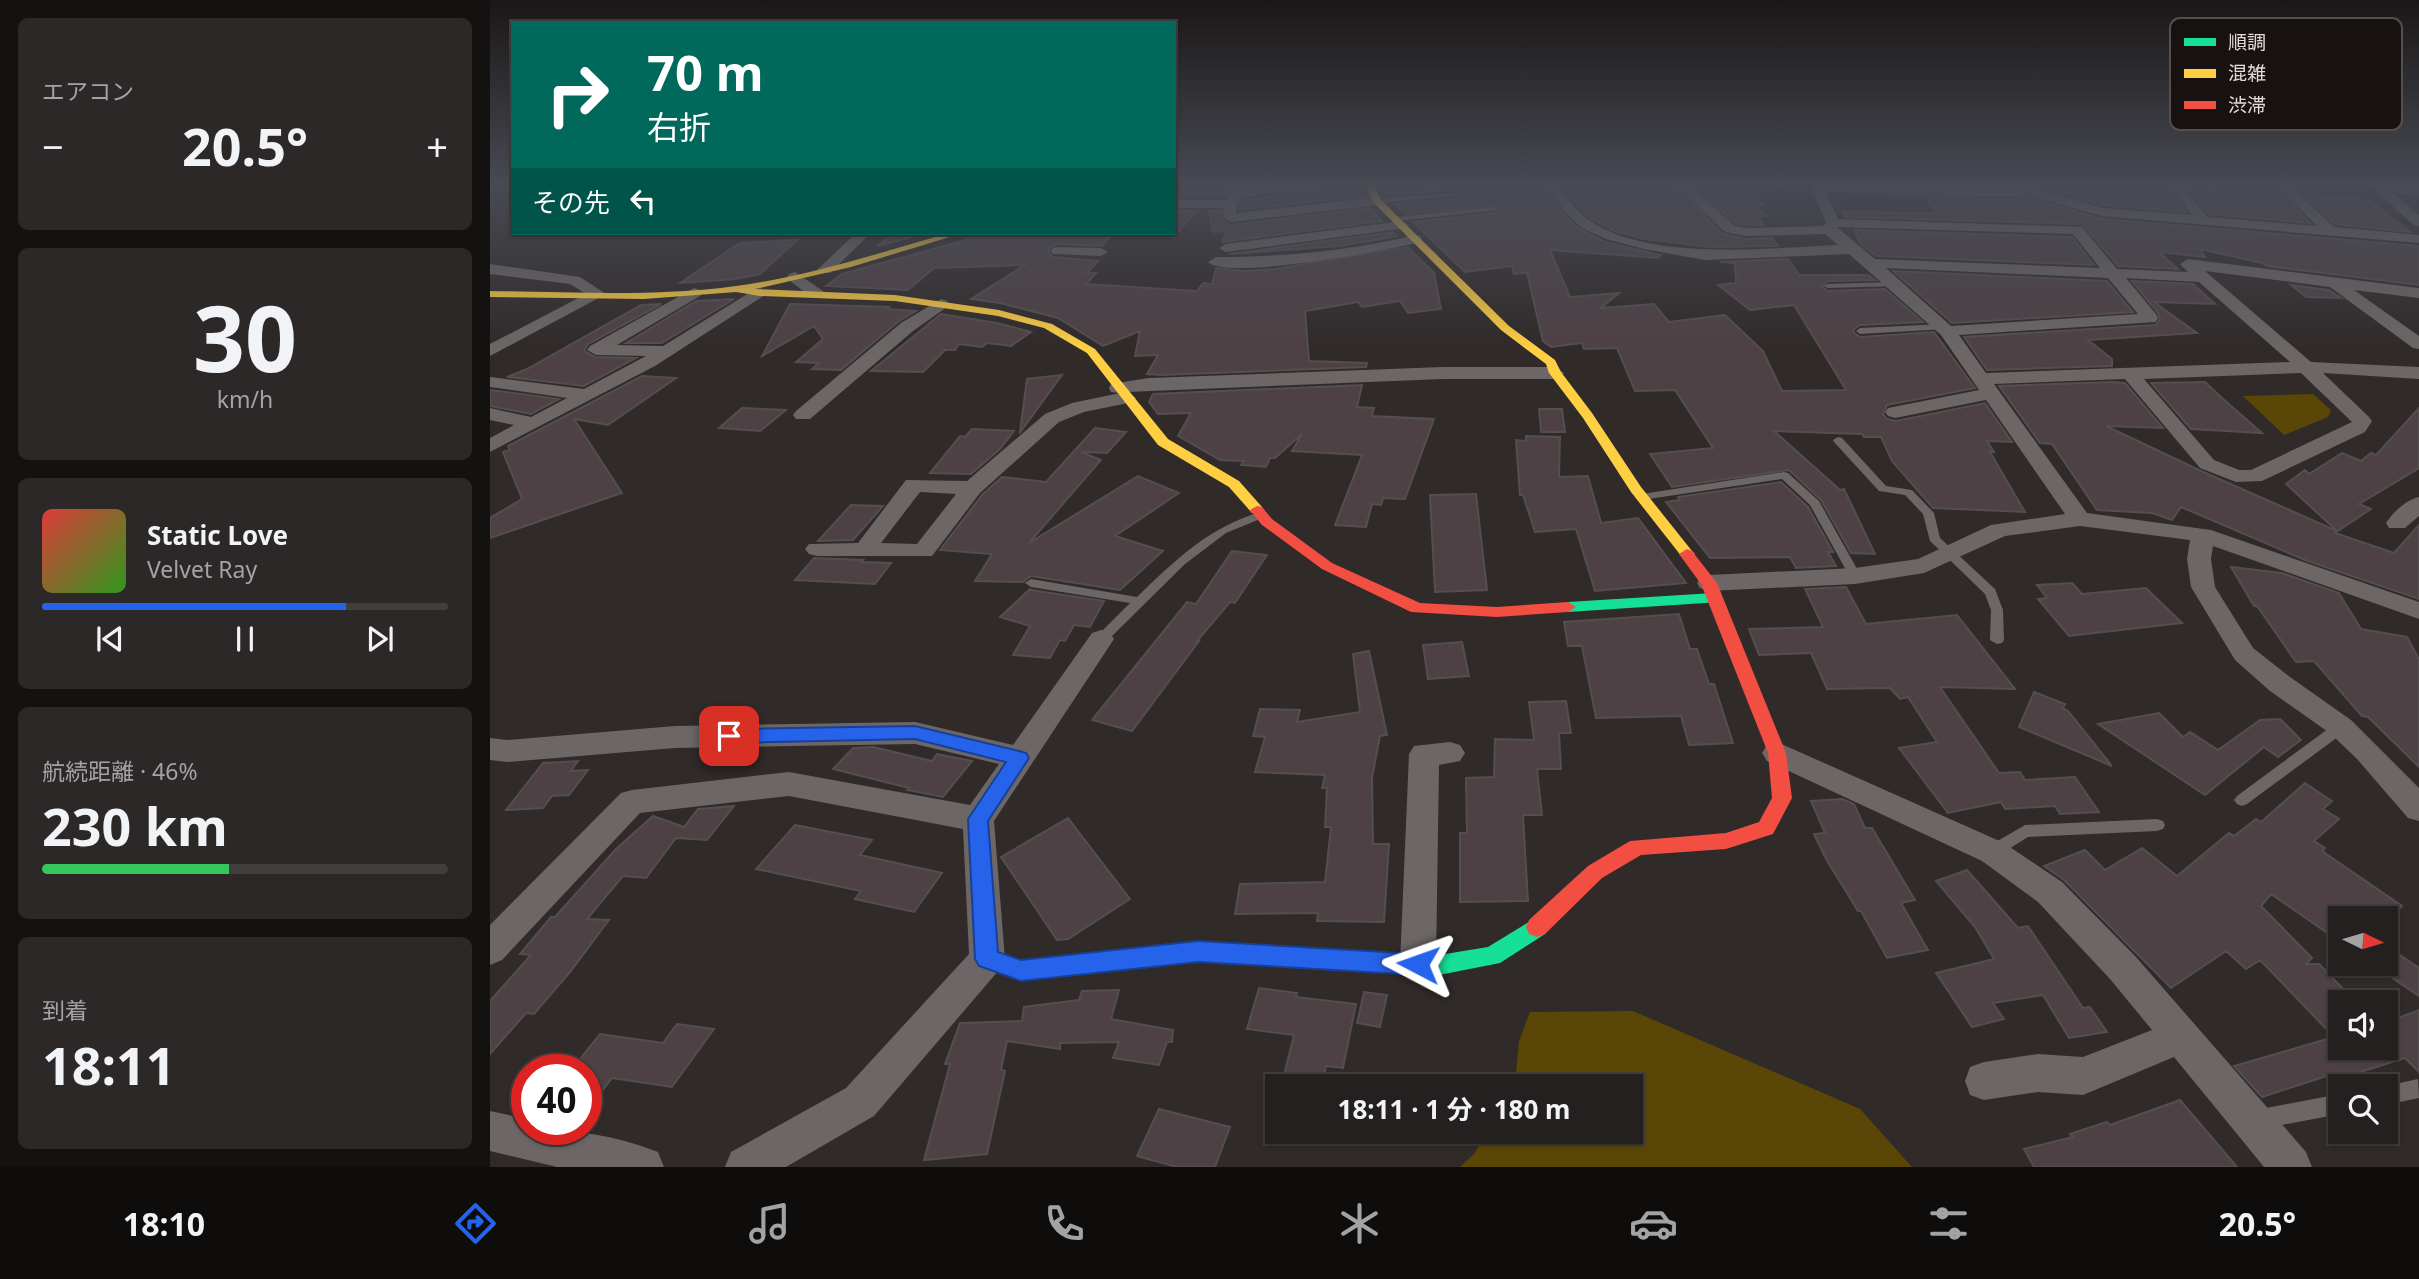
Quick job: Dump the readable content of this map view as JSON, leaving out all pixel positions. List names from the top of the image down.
{
  "legend": ["順調", "混雑", "渋滞"],
  "north": "right",
  "page": {
    "tile": [
      "エアコン",
      ["30", "km/h"],
      ["航続距離 · 46%", "230 km"],
      ["到着", "18:11"]
    ],
    "turn": ["70 m", "右折"],
    "heat": ["−", "20.5°", "+"],
    "then": "その先",
    "song": ["Static Love", "Velvet Ray"],
    "limit": "40",
    "trip": "18:11 · 1 分 · 180 m",
    "tabs": ["18:10", "20.5°"]
  }
}
